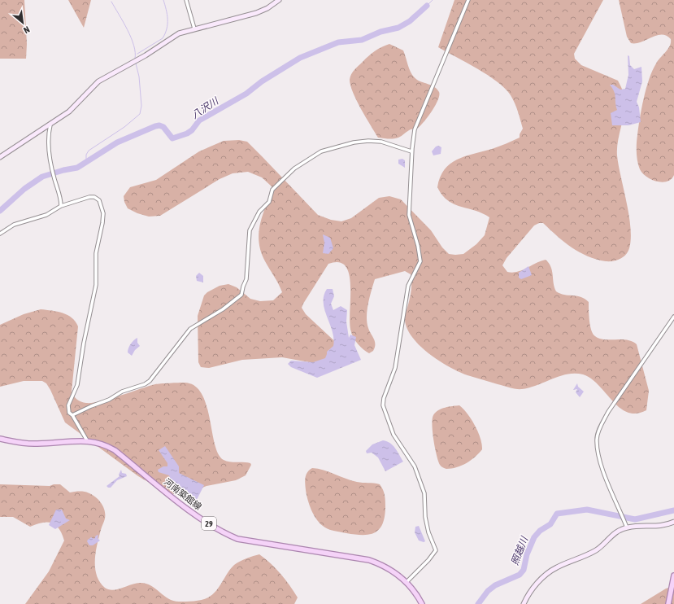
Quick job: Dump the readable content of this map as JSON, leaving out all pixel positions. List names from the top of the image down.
{
  "streets": {
    "main road": ["河南築館線", "29"]
  },
  "water": ["八沢川", "照越川"],
  "north": "bottom right"
}
